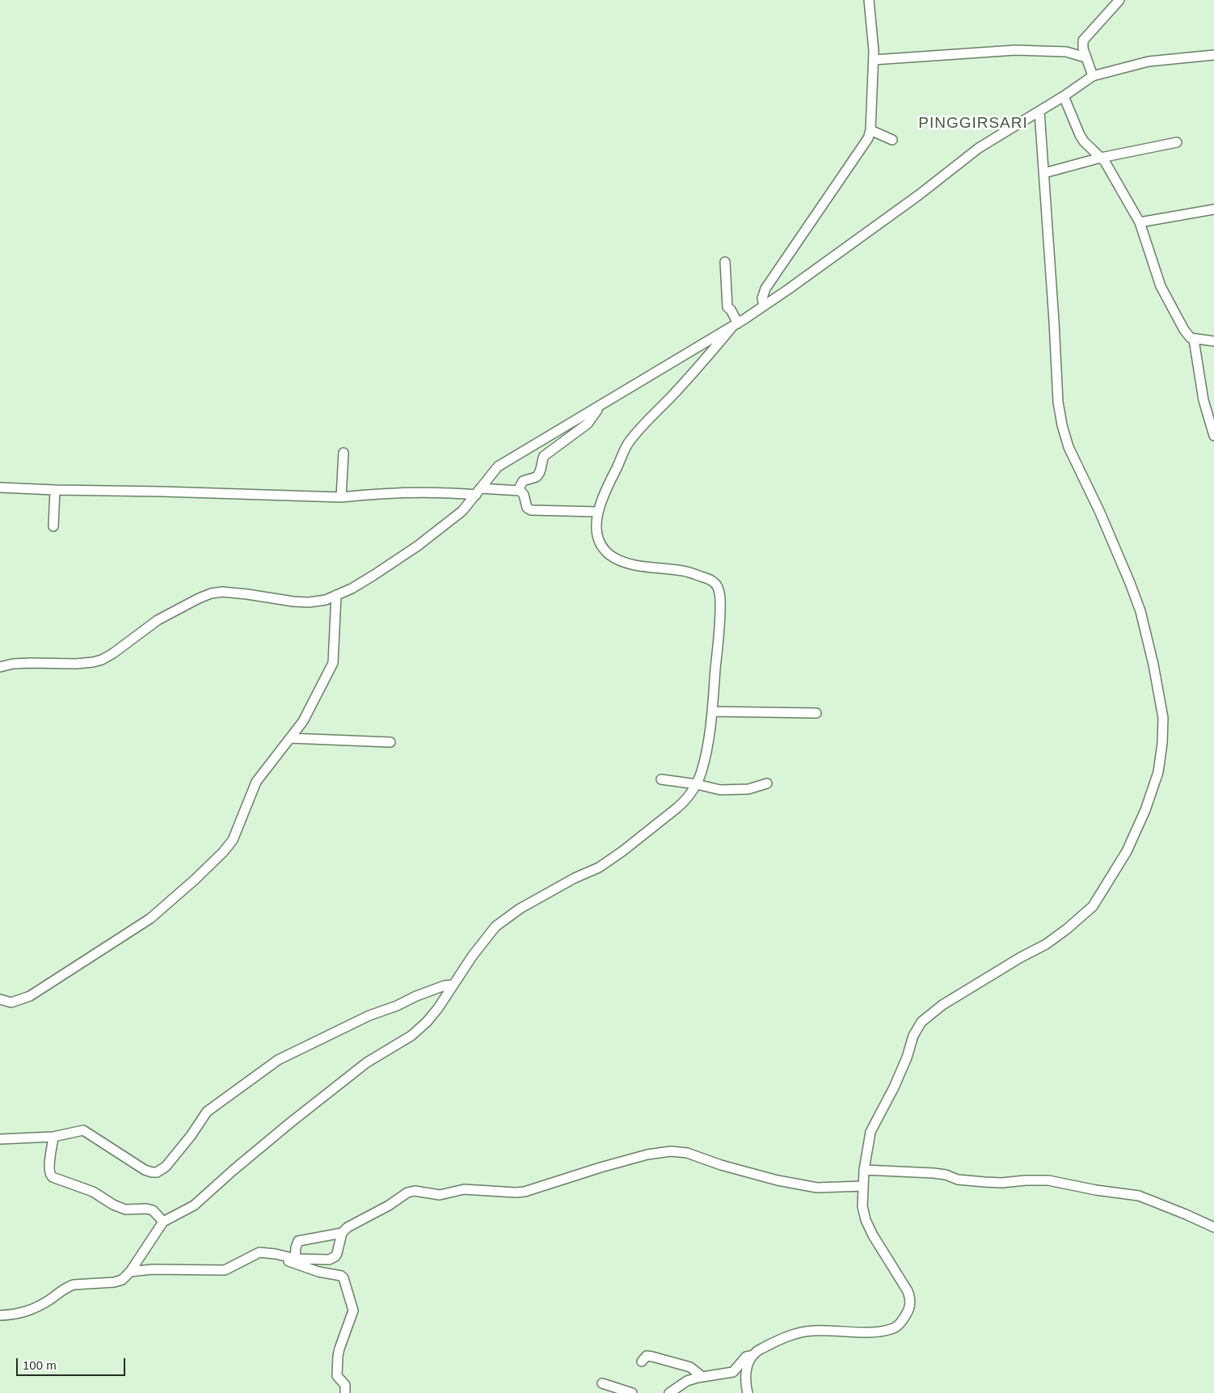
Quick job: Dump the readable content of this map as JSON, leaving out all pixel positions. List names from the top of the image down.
{
  "districts": ["PINGGIRSARI"],
  "scale_bar": "100 m"
}
